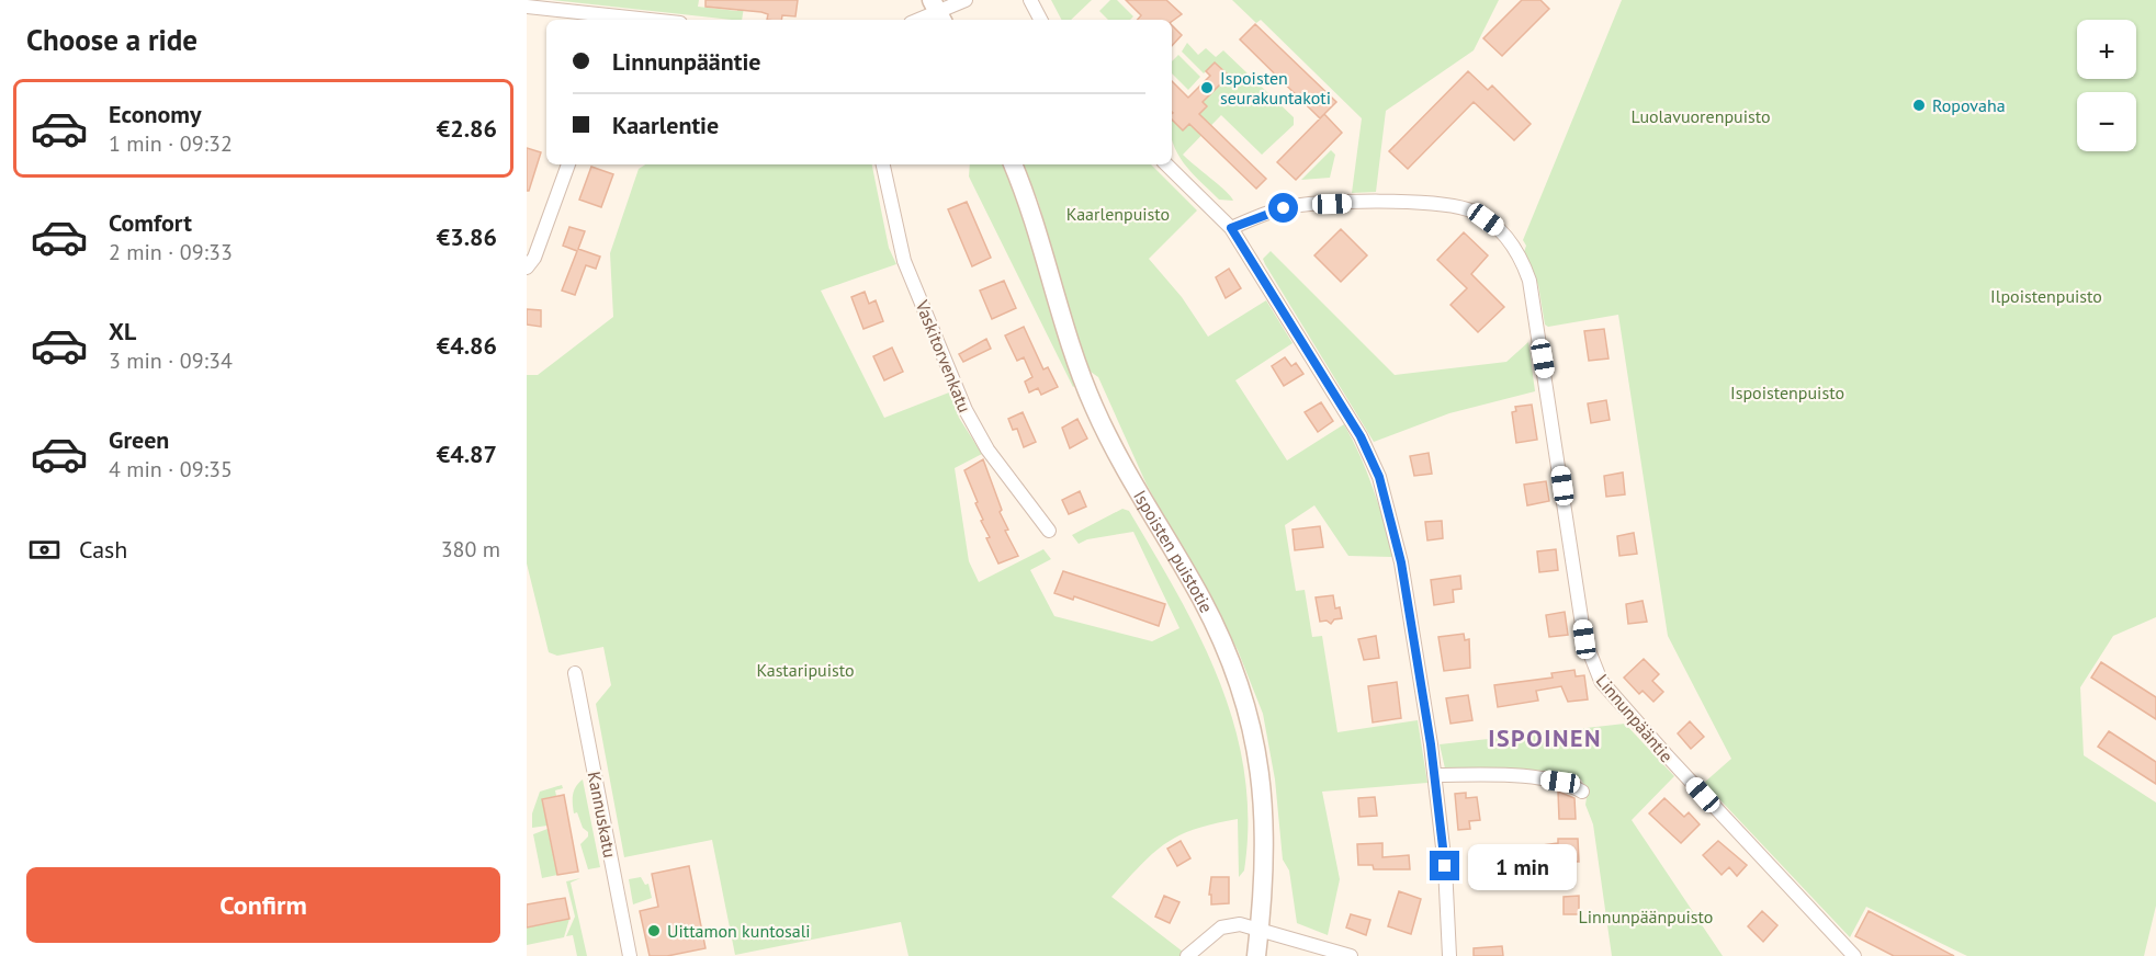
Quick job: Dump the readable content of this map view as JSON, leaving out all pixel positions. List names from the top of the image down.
{
  "streets": {
    "main road": ["Ispoisten puistotie"],
    "street": ["Vaskitorvenkatu", "Linnunpääntie", "Kannuskatu"]
  },
  "districts": ["ISPOINEN"],
  "parks": [
    "Luolavuorenpuisto",
    "Kaarlenpuisto",
    "Ilpoistenpuisto",
    "Ispoistenpuisto",
    "Kastaripuisto",
    "Linnunpäänpuisto"
  ],
  "places": ["Ispoisten seurakuntakoti", "Ropovaha", "Uittamon kuntosali"],
  "page": {
    "heading": "Choose a ride",
    "map_buttons": ["+", "−"],
    "banner": ["Linnunpääntie", "Kaarlentie"],
    "list": [
      {
        "name": "Economy",
        "note": "1 min · 09:32",
        "value": "€2.86"
      },
      {
        "name": "Comfort",
        "note": "2 min · 09:33",
        "value": "€3.86"
      },
      {
        "name": "XL",
        "note": "3 min · 09:34",
        "value": "€4.86"
      },
      {
        "name": "Green",
        "note": "4 min · 09:35",
        "value": "€4.87"
      }
    ],
    "pay": ["Cash", "380 m"],
    "bubble": "1 min",
    "buttons": "Confirm"
  }
}
